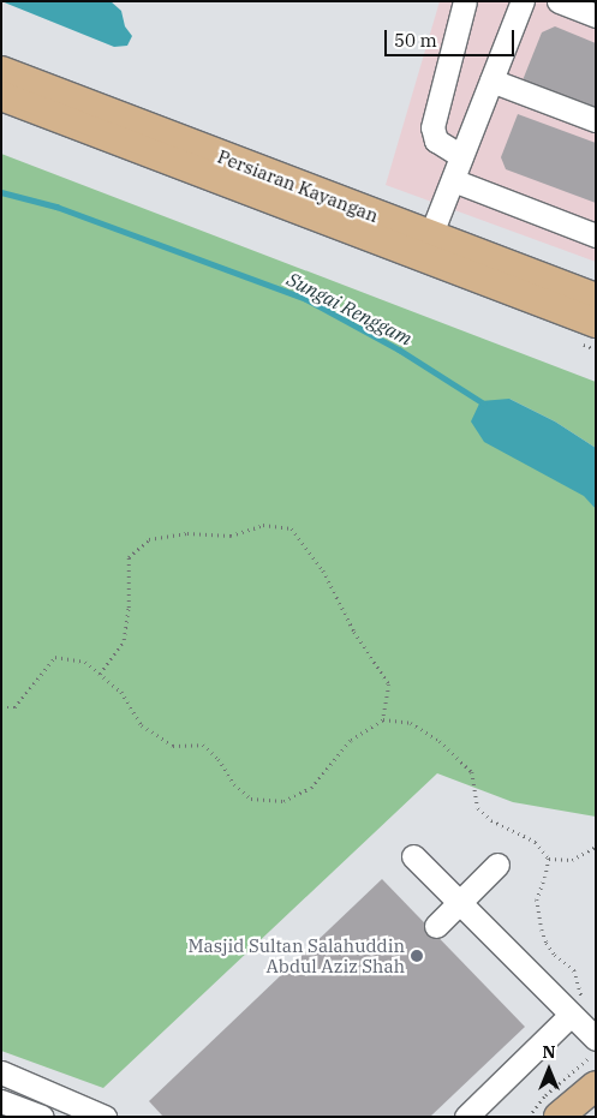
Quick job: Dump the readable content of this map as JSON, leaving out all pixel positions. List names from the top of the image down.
{
  "streets": {
    "main road": ["Persiaran Kayangan"]
  },
  "water": ["Sungai Renggam"],
  "places": ["Masjid Sultan Salahuddin Abdul Aziz Shah"],
  "scale_bar": "50 m",
  "north": "top"
}
